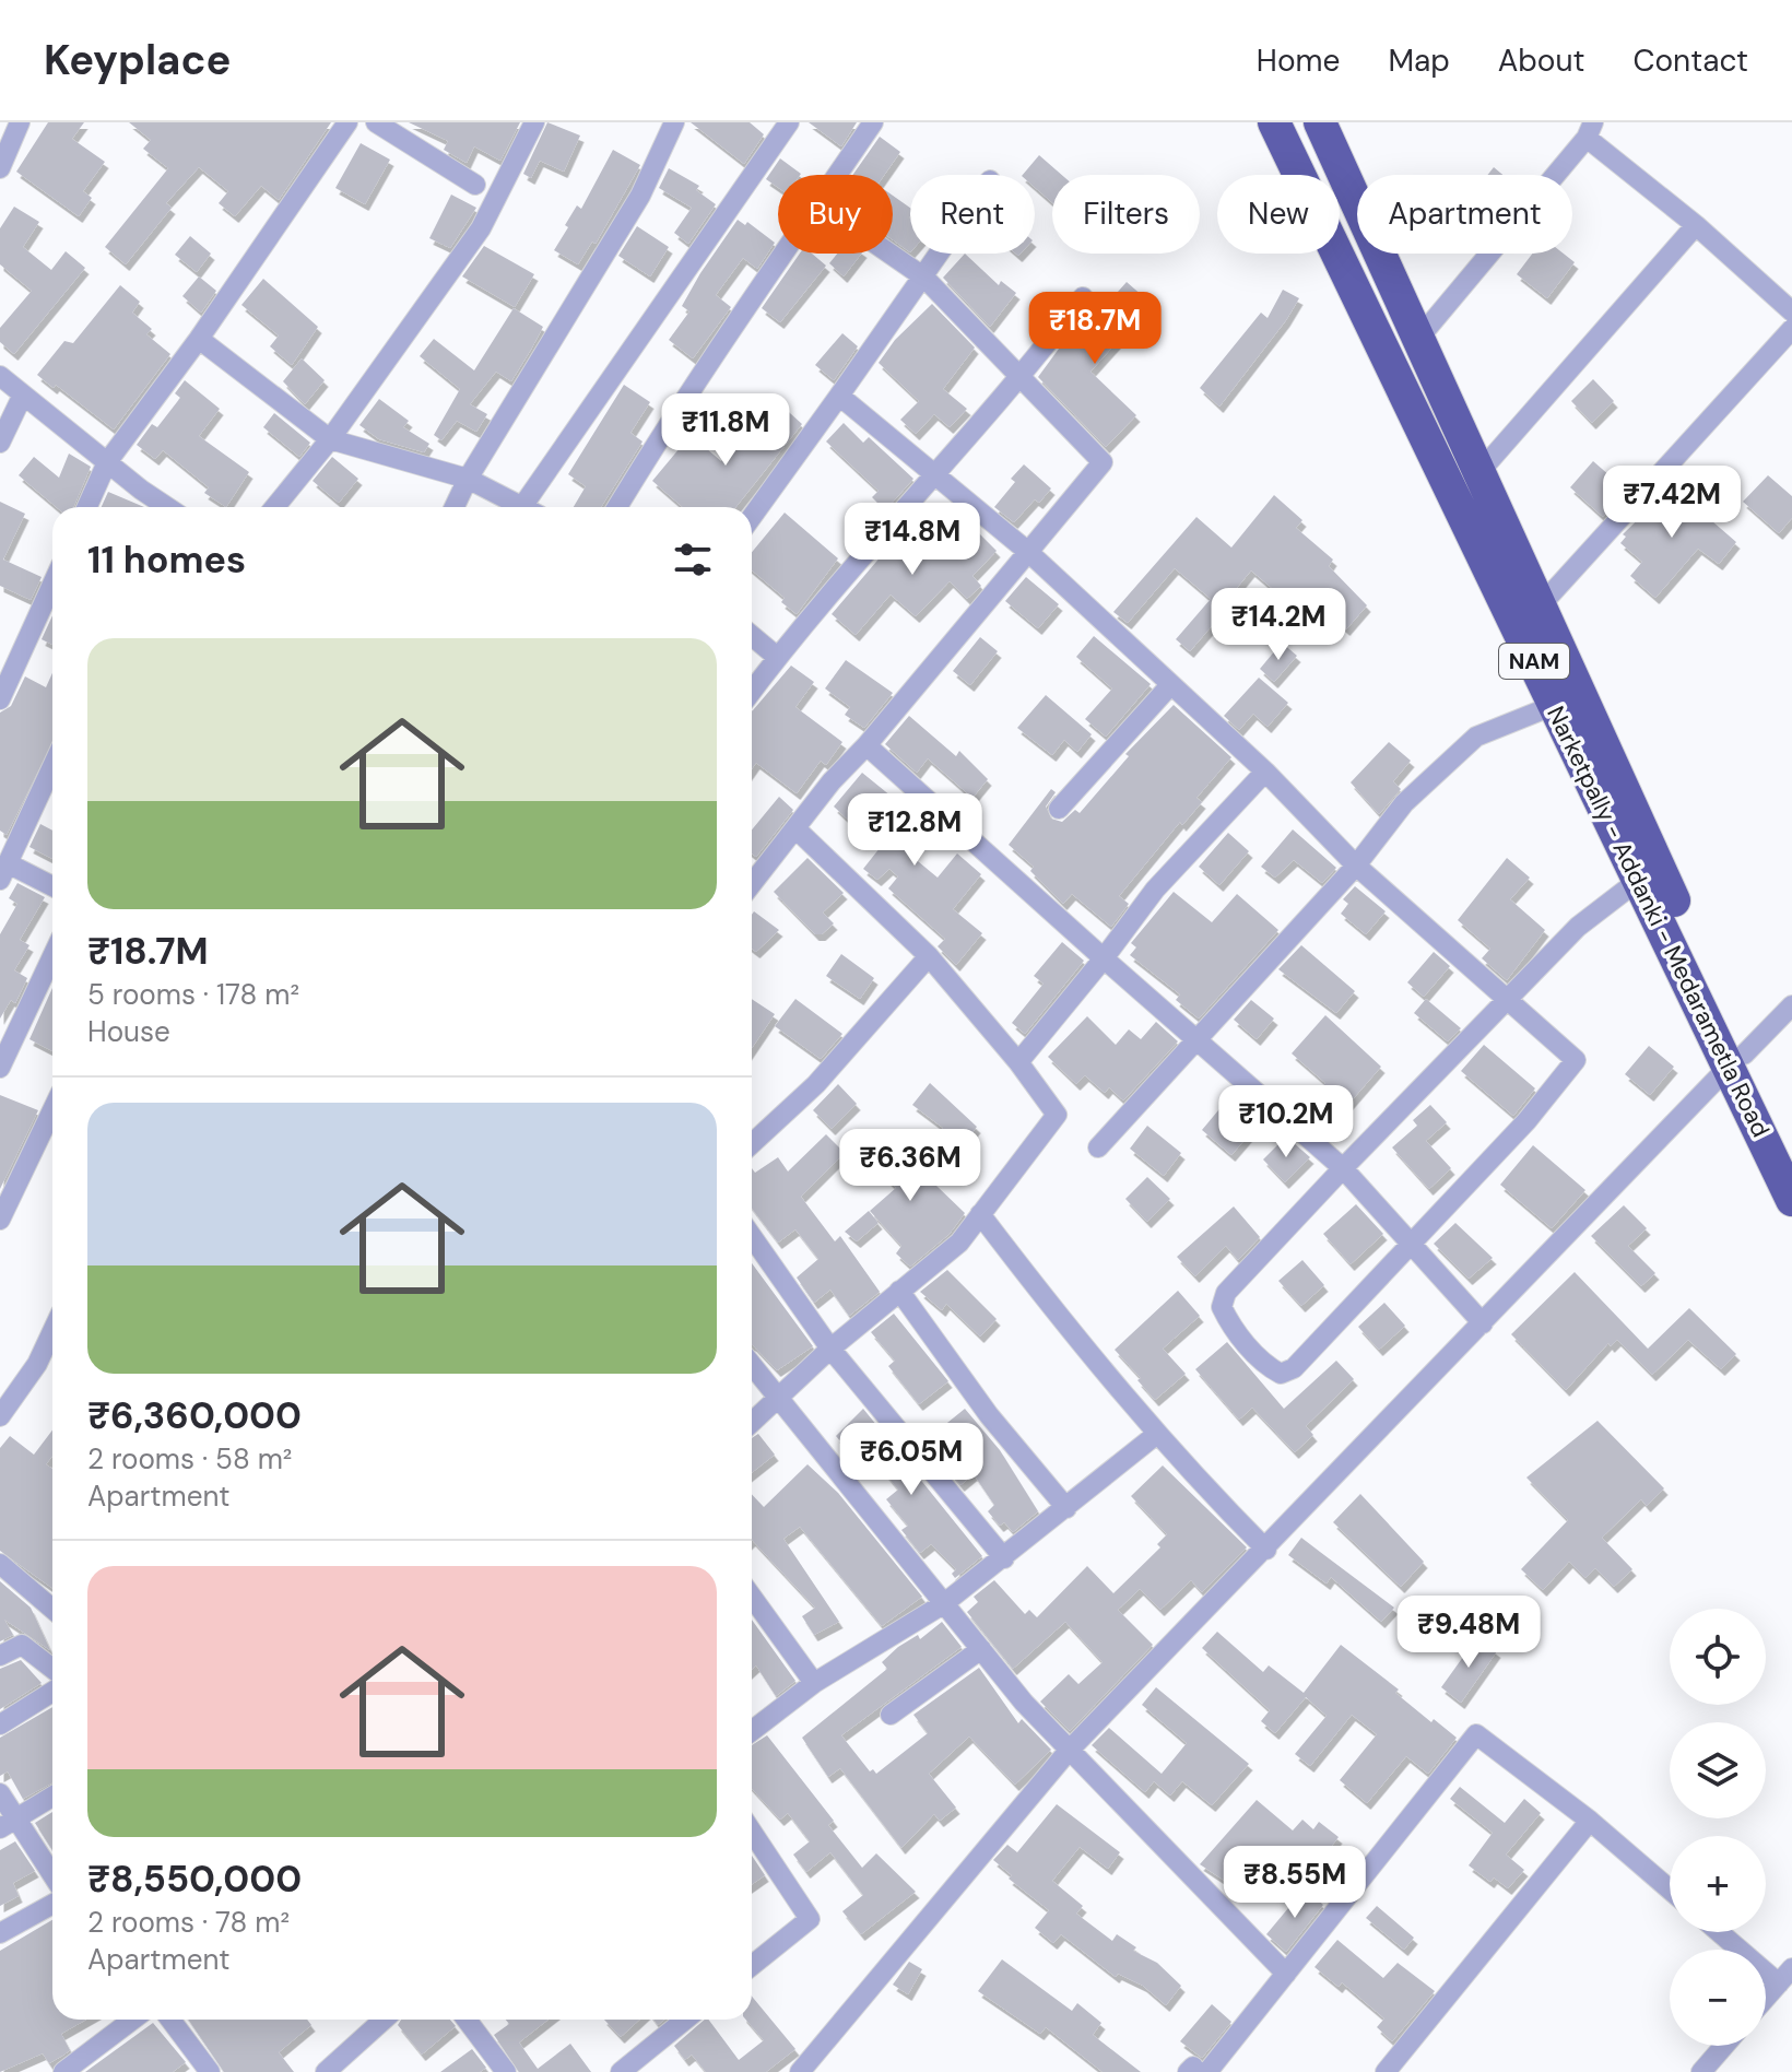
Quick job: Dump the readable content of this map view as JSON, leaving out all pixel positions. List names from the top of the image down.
{
  "streets": {
    "highway": ["NAM", "Narketpally - Addanki - Medarametla Road"]
  },
  "page": {
    "header": "Keyplace",
    "nav": [
      "Home",
      "Map",
      "About",
      "Contact"
    ],
    "chip": [
      "Buy",
      "Rent",
      "Filters",
      "New",
      "Apartment"
    ],
    "price": [
      "₹18.7M",
      "₹11.8M",
      "₹7.42M",
      "₹14.8M",
      "₹14.2M",
      "₹12.8M",
      "₹10.2M",
      "₹6.36M",
      "₹6.05M",
      "₹9.48M",
      "₹8.55M"
    ],
    "heading": "11 homes",
    "list": [
      {
        "name": "₹18.7M",
        "note": "5 rooms · 178 m² · House"
      },
      {
        "name": "₹6,360,000",
        "note": "2 rooms · 58 m² · Apartment"
      },
      {
        "name": "₹8,550,000",
        "note": "2 rooms · 78 m² · Apartment"
      }
    ],
    "map_buttons": ["+", "−"]
  }
}
